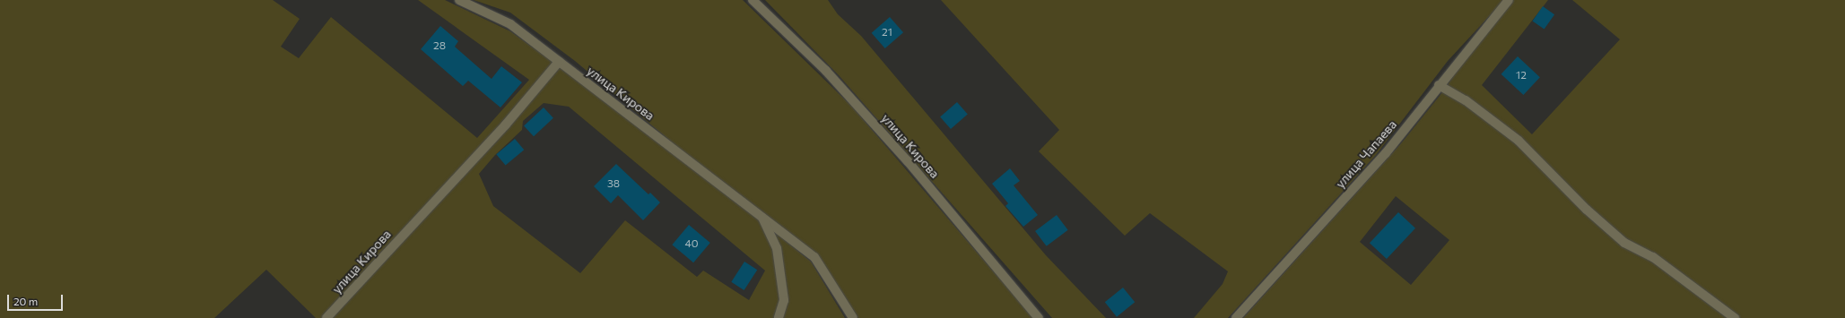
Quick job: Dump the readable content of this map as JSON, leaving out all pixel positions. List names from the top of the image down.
{
  "streets": {
    "street": ["улица Кирова", "улица Чапаева"]
  },
  "house_numbers": [
    "21",
    "28",
    "12",
    "38",
    "40"
  ],
  "scale_bar": "20 m"
}
